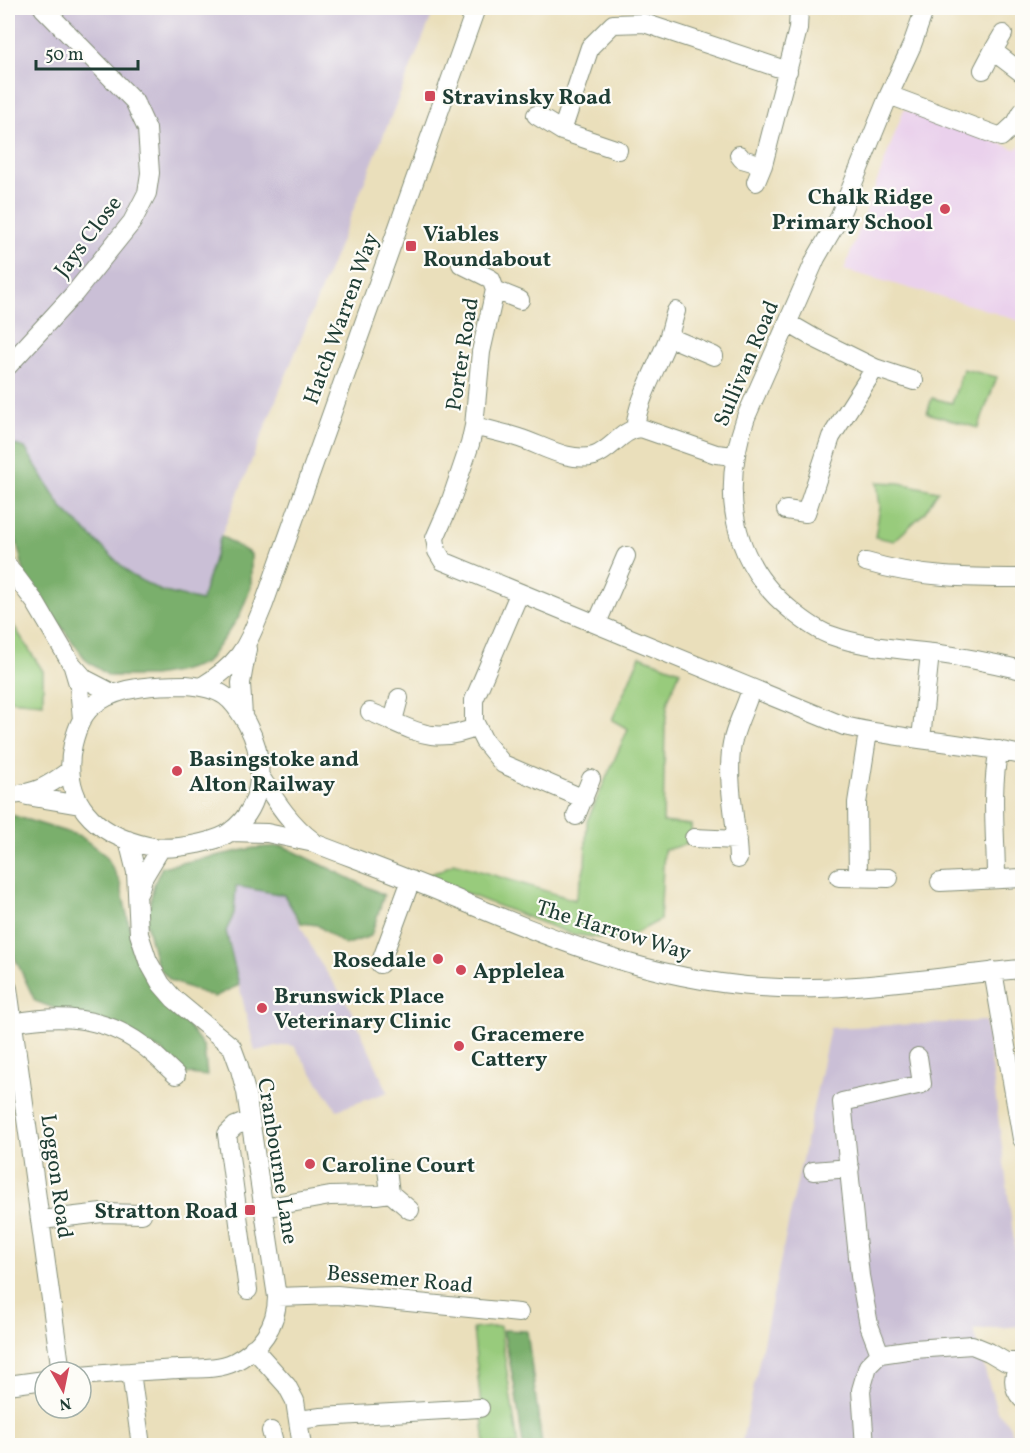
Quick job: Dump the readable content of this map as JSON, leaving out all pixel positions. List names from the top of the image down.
{
  "streets": {
    "street": [
      "Jays Close",
      "Hatch Warren Way",
      "Porter Road",
      "Sullivan Road",
      "The Harrow Way",
      "Cranbourne Lane",
      "Loggon Road",
      "Bessemer Road"
    ]
  },
  "crossings": [
    ["Hatch Warren Way", "The Harrow Way"],
    ["Hatch Warren Way", "Cranbourne Lane"],
    ["The Harrow Way", "Cranbourne Lane"],
    ["Cranbourne Lane", "Bessemer Road"]
  ],
  "places": {
    "transit": ["Stravinsky Road", "Viables Roundabout", "Stratton Road"],
    "other": [
      "Chalk Ridge Primary School",
      "Basingstoke and Alton Railway",
      "Rosedale",
      "Applelea",
      "Brunswick Place Veterinary Clinic",
      "Gracemere Cattery",
      "Caroline Court"
    ]
  },
  "scale_bar": "50 m",
  "north": "bottom"
}
